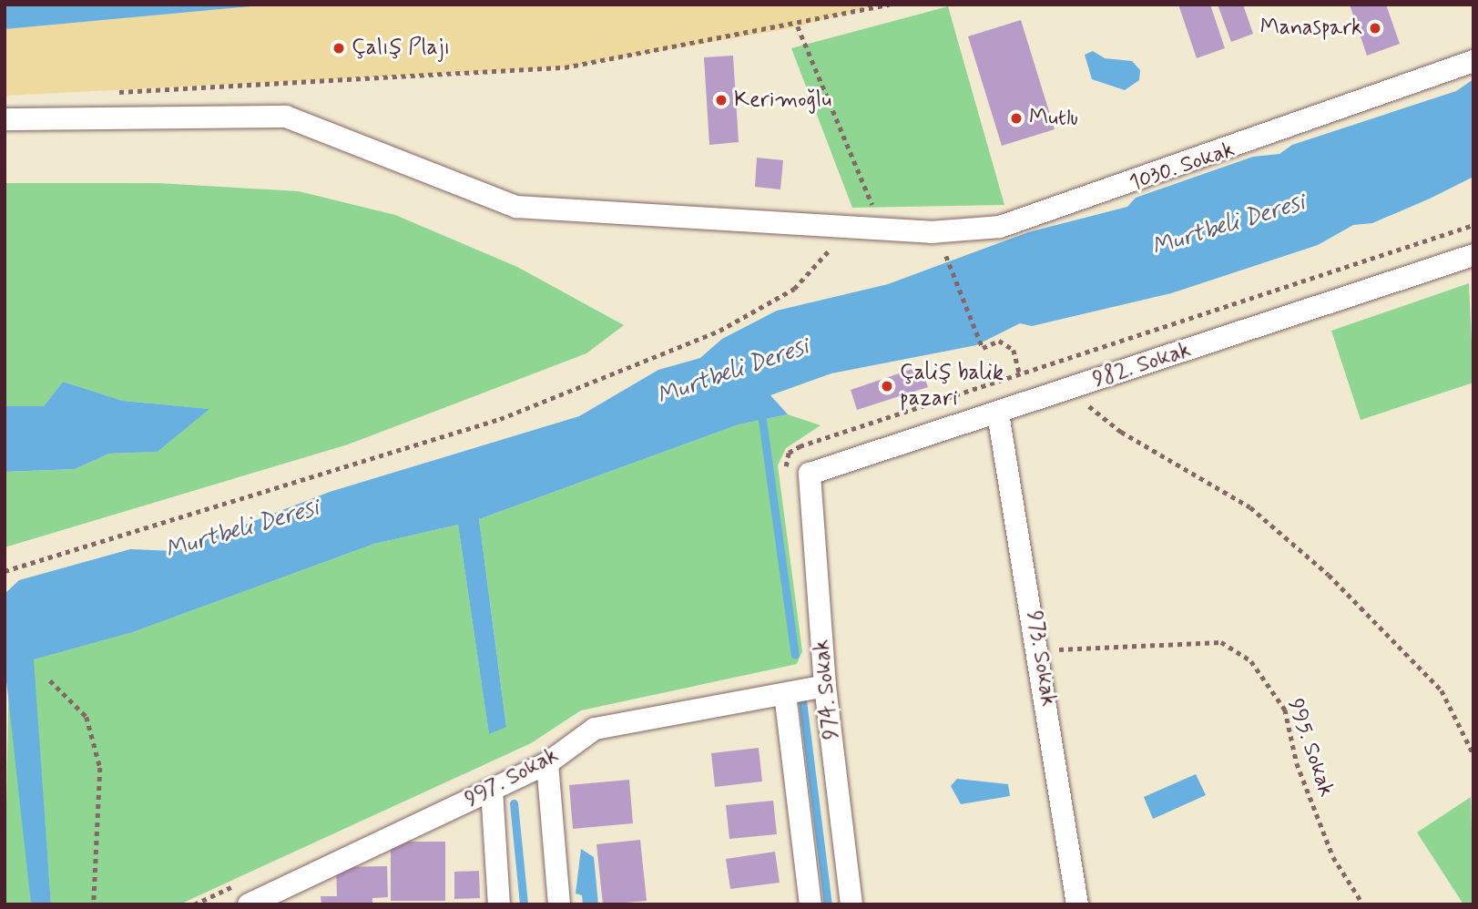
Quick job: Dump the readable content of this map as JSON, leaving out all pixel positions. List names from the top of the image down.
{
  "streets": {
    "street": [
      "1030. Sokak",
      "982. Sokak",
      "973. Sokak",
      "974. Sokak",
      "997. Sokak"
    ],
    "path": ["995. Sokak"]
  },
  "crossings": [
    ["982. Sokak", "973. Sokak"],
    ["982. Sokak", "974. Sokak"],
    ["973. Sokak", "995. Sokak"],
    ["974. Sokak", "997. Sokak"]
  ],
  "water": ["Murtbeli Deresi"],
  "places": [
    "Manaspark",
    "Çalış Plajı",
    "Kerimoğlu",
    "Mutlu",
    "Çaliş balik pazari"
  ]
}
